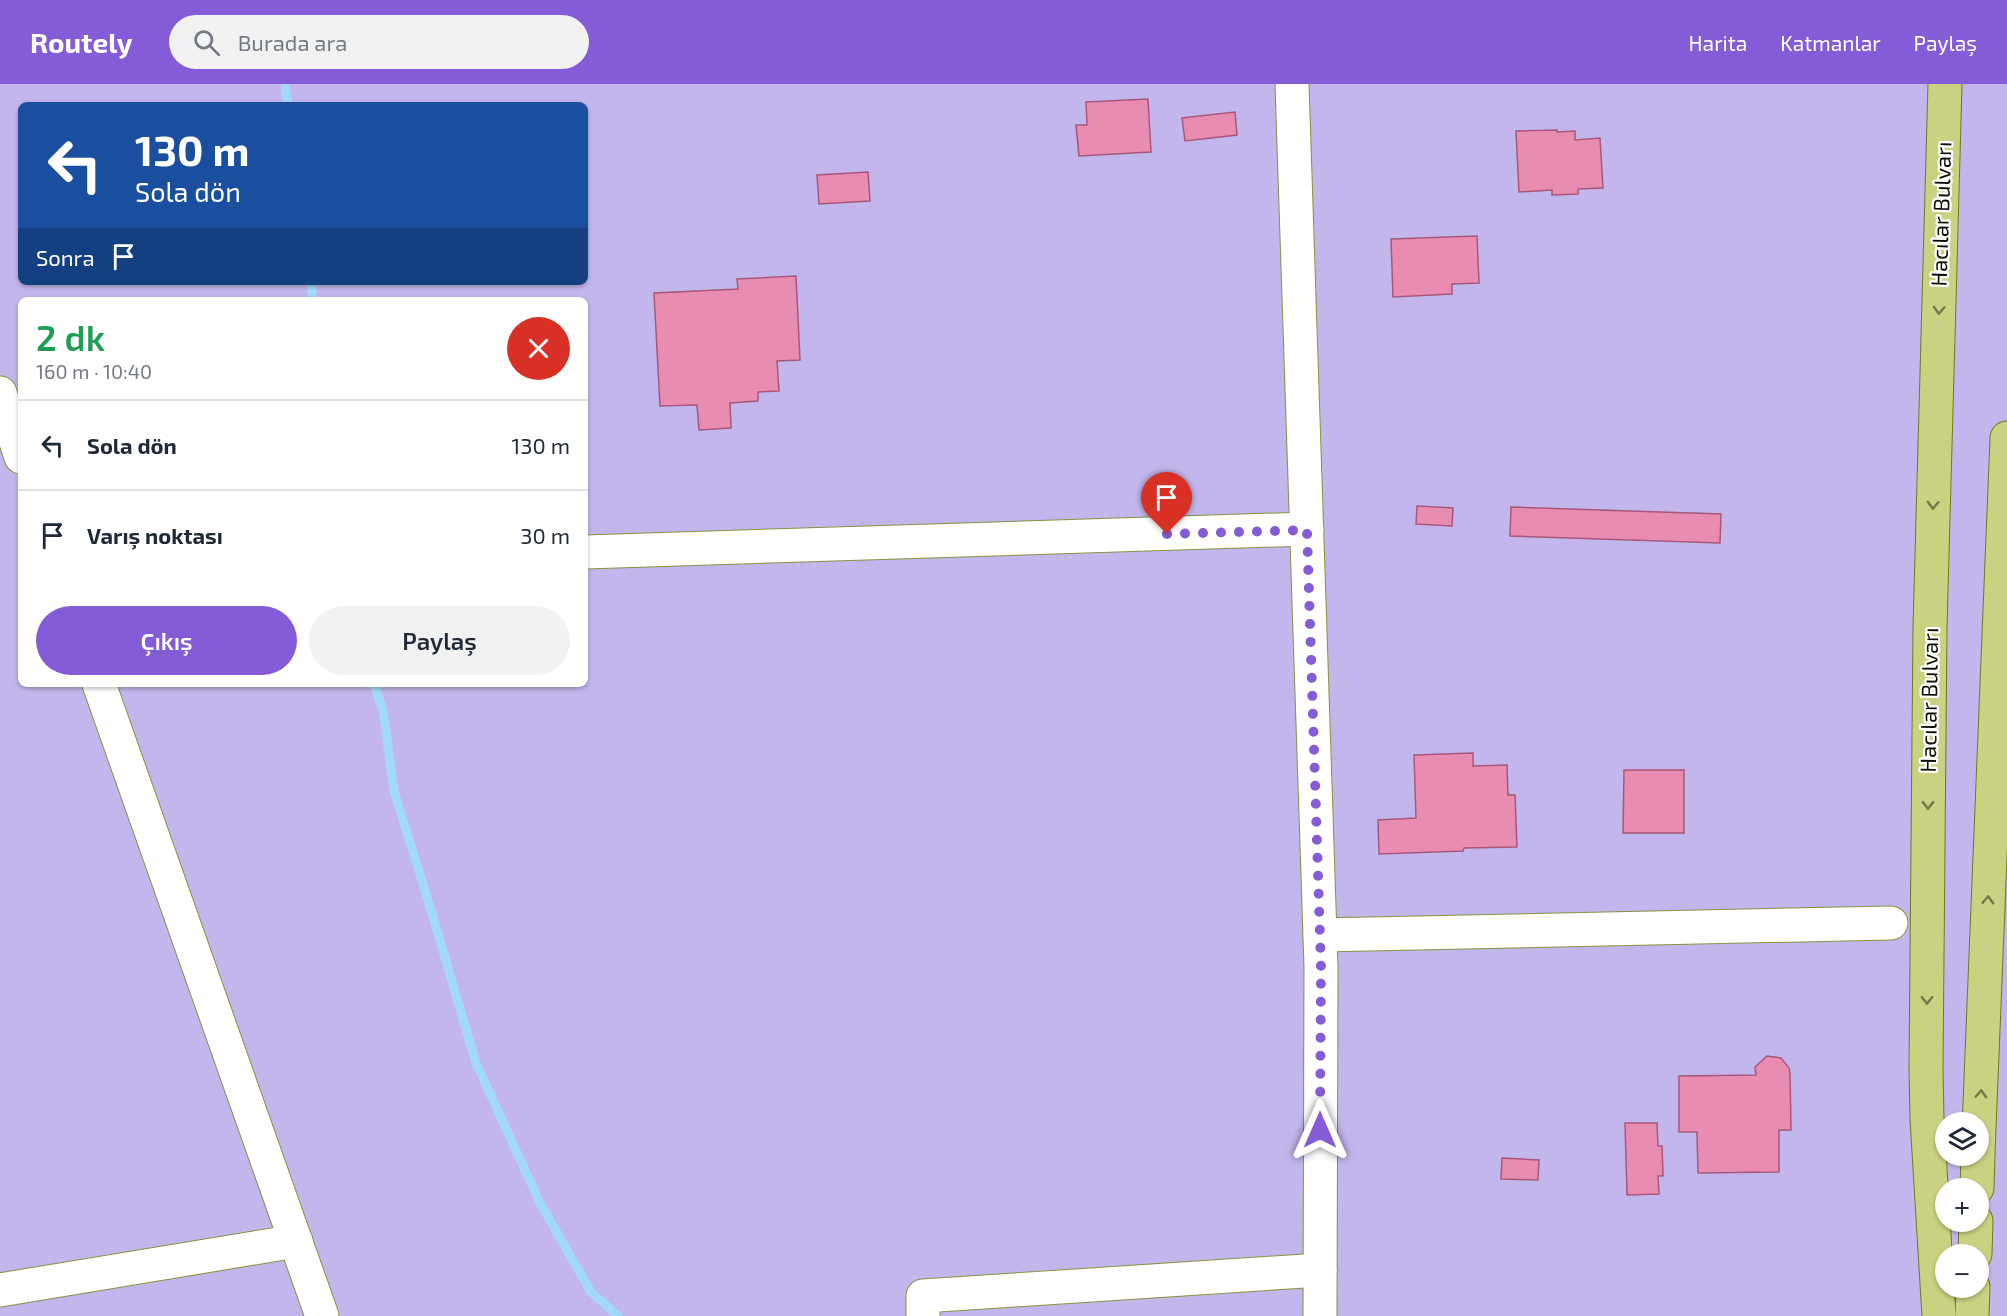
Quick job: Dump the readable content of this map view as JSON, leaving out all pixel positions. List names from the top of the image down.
{
  "streets": {
    "main road": ["Hacılar Bulvarı"]
  },
  "page": {
    "header": "Routely",
    "search": "Burada ara",
    "nav": ["Harita", "Katmanlar", "Paylaş"],
    "turn": ["130 m", "Sola dön"],
    "then": "Sonra",
    "heading": ["2 dk", "160 m · 10:40"],
    "list": [
      {
        "name": "Sola dön",
        "value": "130 m"
      },
      {
        "name": "Varış noktası",
        "value": "30 m"
      }
    ],
    "buttons": ["Çıkış", "Paylaş"],
    "map_buttons": ["+", "−"]
  }
}
